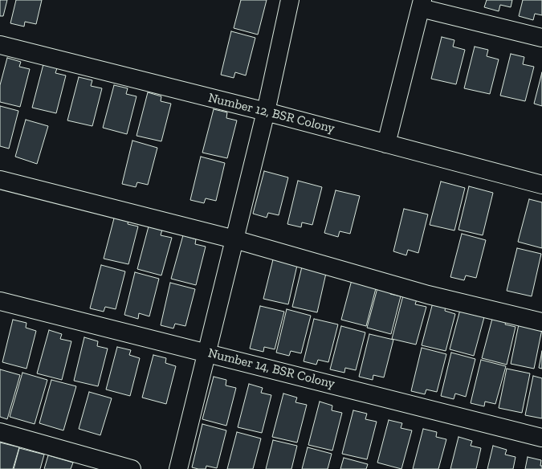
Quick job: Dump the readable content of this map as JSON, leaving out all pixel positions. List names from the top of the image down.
{
  "streets": {
    "street": ["Number 12, BSR Colony", "Number 14, BSR Colony"]
  }
}
